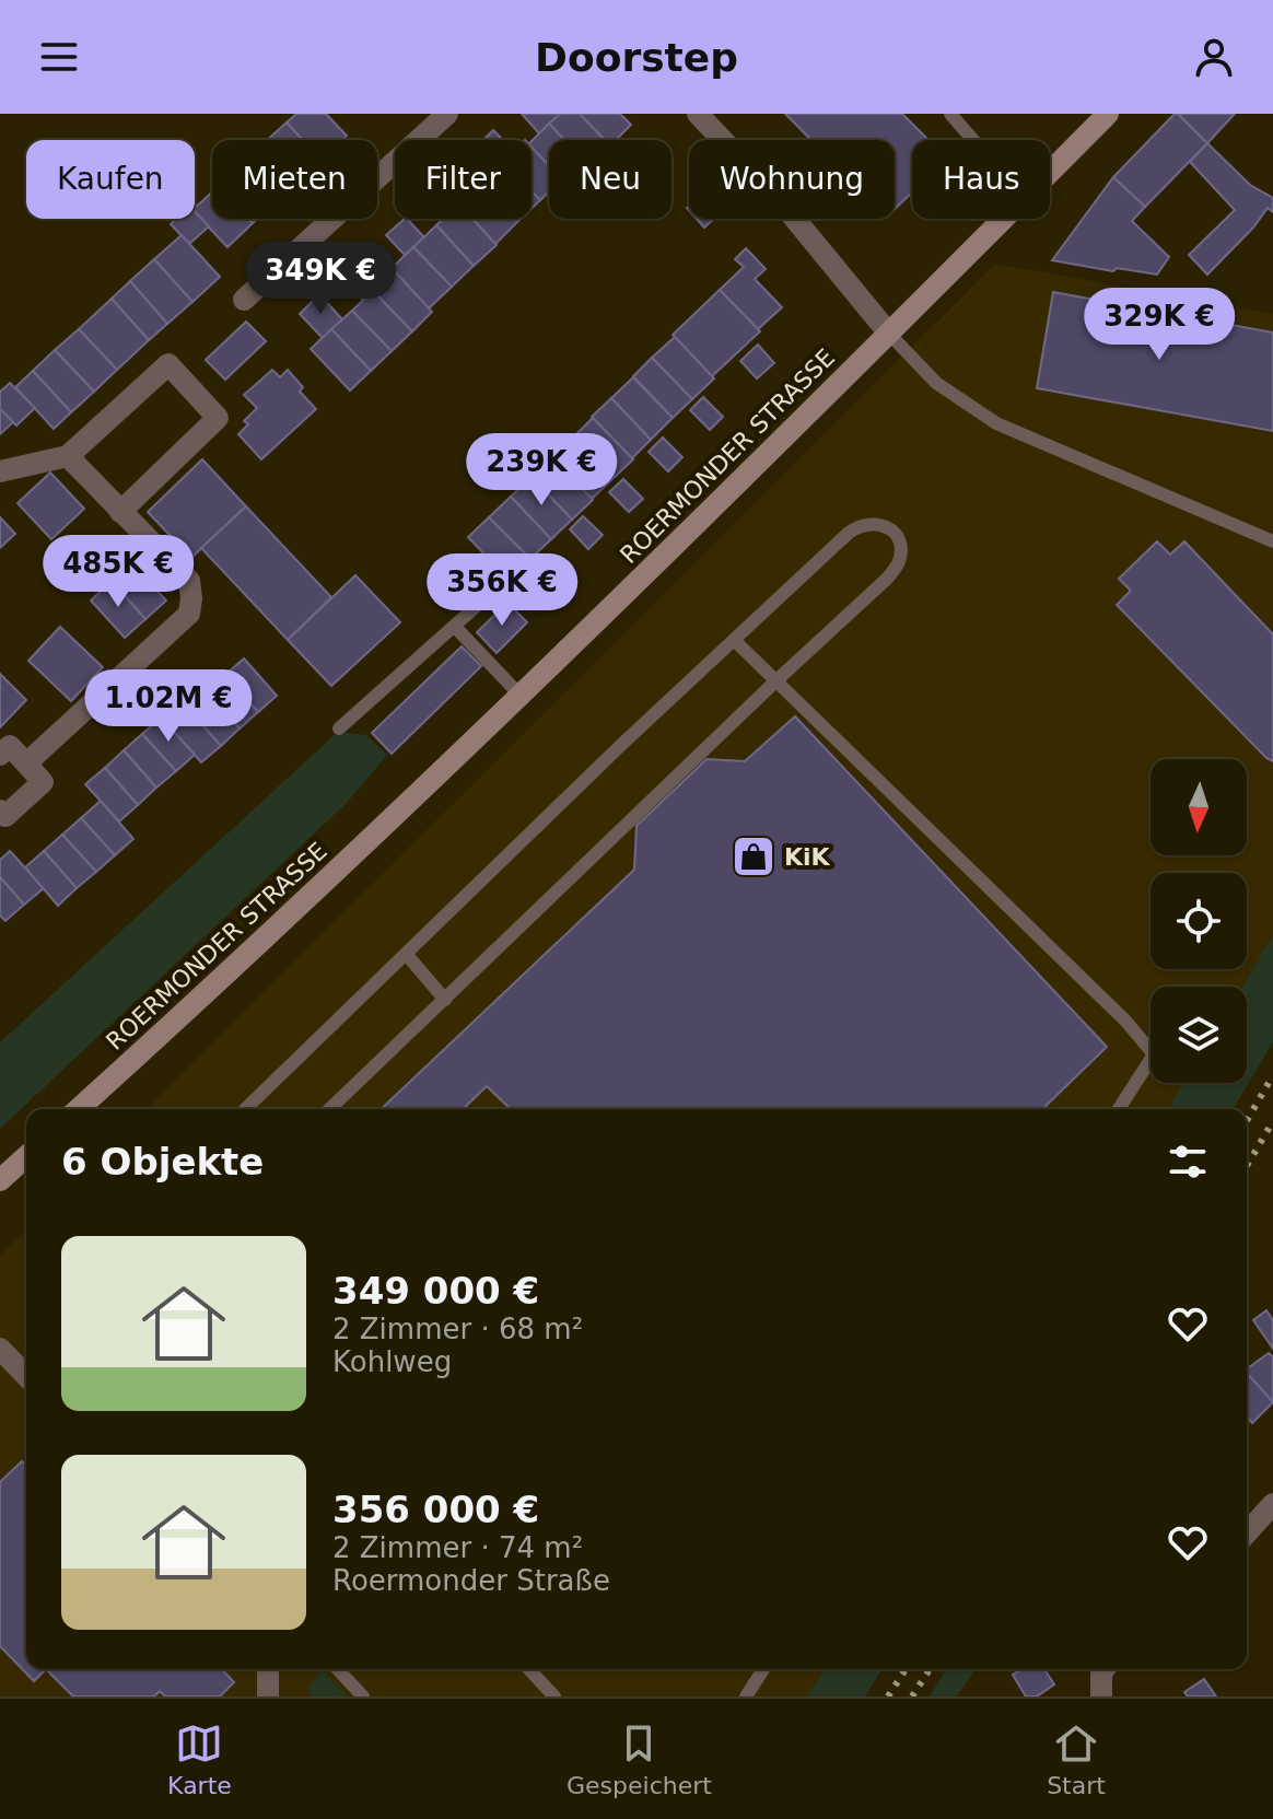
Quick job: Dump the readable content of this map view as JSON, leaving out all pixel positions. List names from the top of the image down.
{
  "streets": {
    "main road": ["ROERMONDER STRASSE"]
  },
  "places": {
    "shop": ["KiK"]
  },
  "north": "bottom",
  "page": {
    "header": "Doorstep",
    "chip": [
      "Kaufen",
      "Mieten",
      "Filter",
      "Neu",
      "Wohnung",
      "Haus"
    ],
    "price": [
      "349K €",
      "329K €",
      "239K €",
      "485K €",
      "356K €",
      "1.02M €"
    ],
    "heading": "6 Objekte",
    "list": [
      {
        "name": "349 000 €",
        "note": "2 Zimmer · 68 m² · Kohlweg"
      },
      {
        "name": "356 000 €",
        "note": "2 Zimmer · 74 m² · Roermonder Straße"
      }
    ],
    "tabs": ["Karte", "Gespeichert", "Start"]
  }
}
